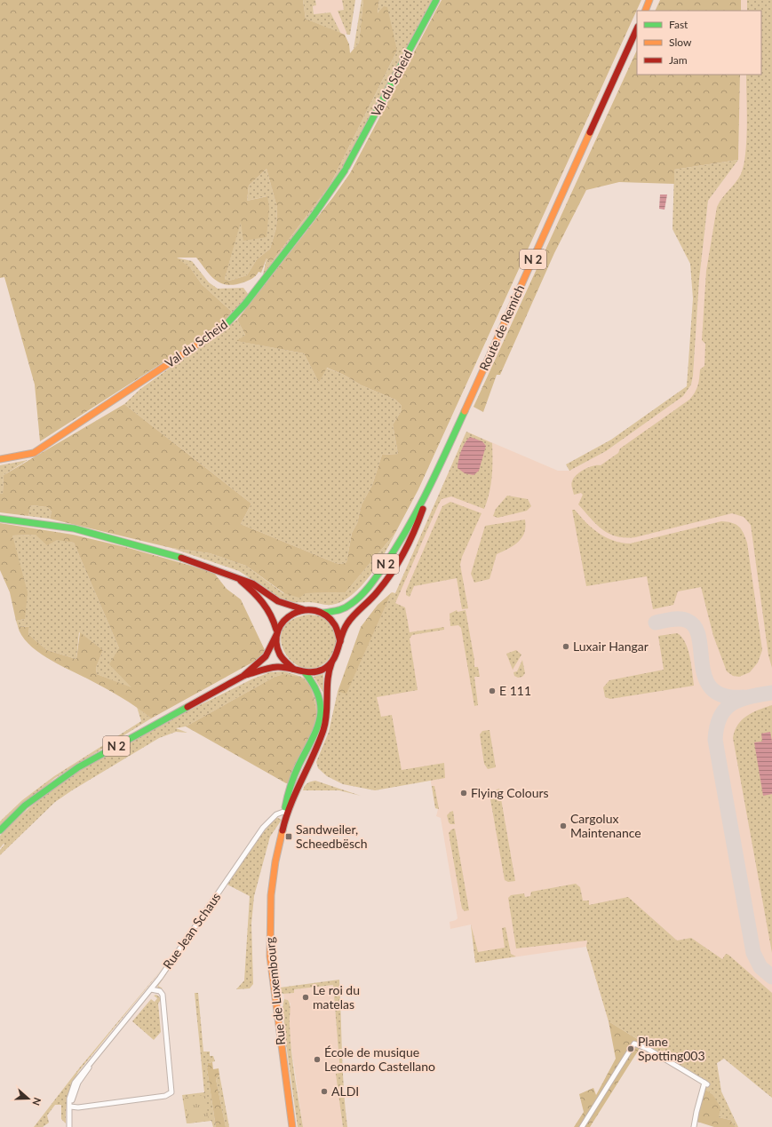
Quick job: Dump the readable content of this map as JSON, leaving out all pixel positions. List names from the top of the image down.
{
  "streets": {
    "main road": [
      "Val du Scheid",
      "N 2",
      "Route de Remich",
      "Rue de Luxembourg"
    ],
    "street": ["Rue Jean Schaus"]
  },
  "crossings": [
    ["N 2", "Route de Remich"],
    ["N 2", "Rue de Luxembourg"],
    ["Route de Remich", "Rue de Luxembourg"],
    ["Rue Jean Schaus", "Rue de Luxembourg"]
  ],
  "places": {
    "other": [
      "Luxair Hangar",
      "E 111",
      "Flying Colours",
      "Cargolux Maintenance",
      "Le roi du matelas",
      "Plane Spotting003",
      "École de musique Leonardo Castellano",
      "ALDI"
    ],
    "transit": ["Sandweiler, Scheedbësch"]
  },
  "legend": ["Fast", "Slow", "Jam"],
  "north": "right"
}
